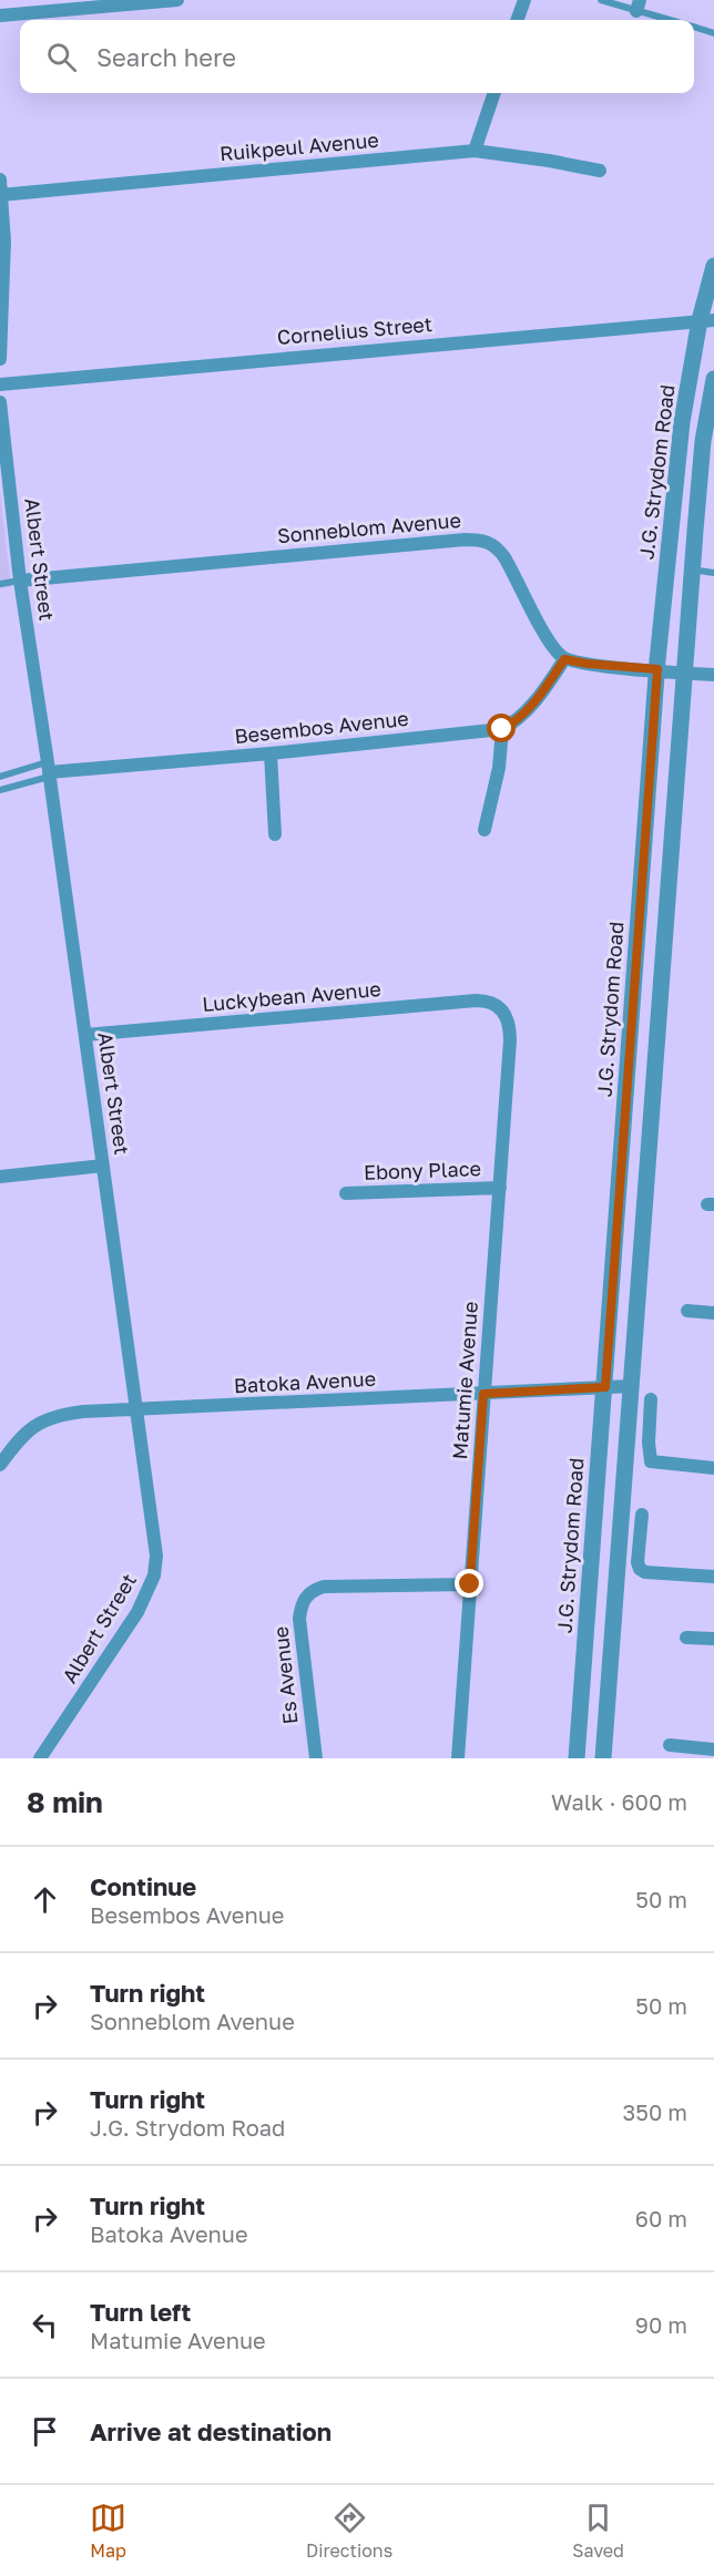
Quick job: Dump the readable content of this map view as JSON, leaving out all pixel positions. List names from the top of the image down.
{
  "streets": {
    "street": [
      "Ruikpeul Avenue",
      "Cornelius Street",
      "J.G. Strydom Road",
      "Sonneblom Avenue",
      "Albert Street",
      "Besembos Avenue",
      "Luckybean Avenue",
      "Ebony Place",
      "Matumie Avenue",
      "Batoka Avenue",
      "Es Avenue"
    ]
  },
  "crossings": [
    ["Cornelius Street", "J.G. Strydom Road"],
    ["J.G. Strydom Road", "Batoka Avenue"],
    ["Sonneblom Avenue", "Albert Street"],
    ["Albert Street", "Besembos Avenue"],
    ["Albert Street", "Luckybean Avenue"],
    ["Albert Street", "Batoka Avenue"],
    ["Luckybean Avenue", "Matumie Avenue"],
    ["Ebony Place", "Matumie Avenue"],
    ["Matumie Avenue", "Batoka Avenue"],
    ["Matumie Avenue", "Es Avenue"]
  ],
  "page": {
    "search": "Search here",
    "heading": ["8 min", "Walk · 600 m"],
    "list": [
      ["Continue", "Besembos Avenue", "50 m"],
      ["Turn right", "Sonneblom Avenue", "50 m"],
      ["Turn right", "J.G. Strydom Road", "350 m"],
      ["Turn right", "Batoka Avenue", "60 m"],
      ["Turn left", "Matumie Avenue", "90 m"],
      "Arrive at destination"
    ],
    "nav": ["Map", "Directions", "Saved"]
  }
}
